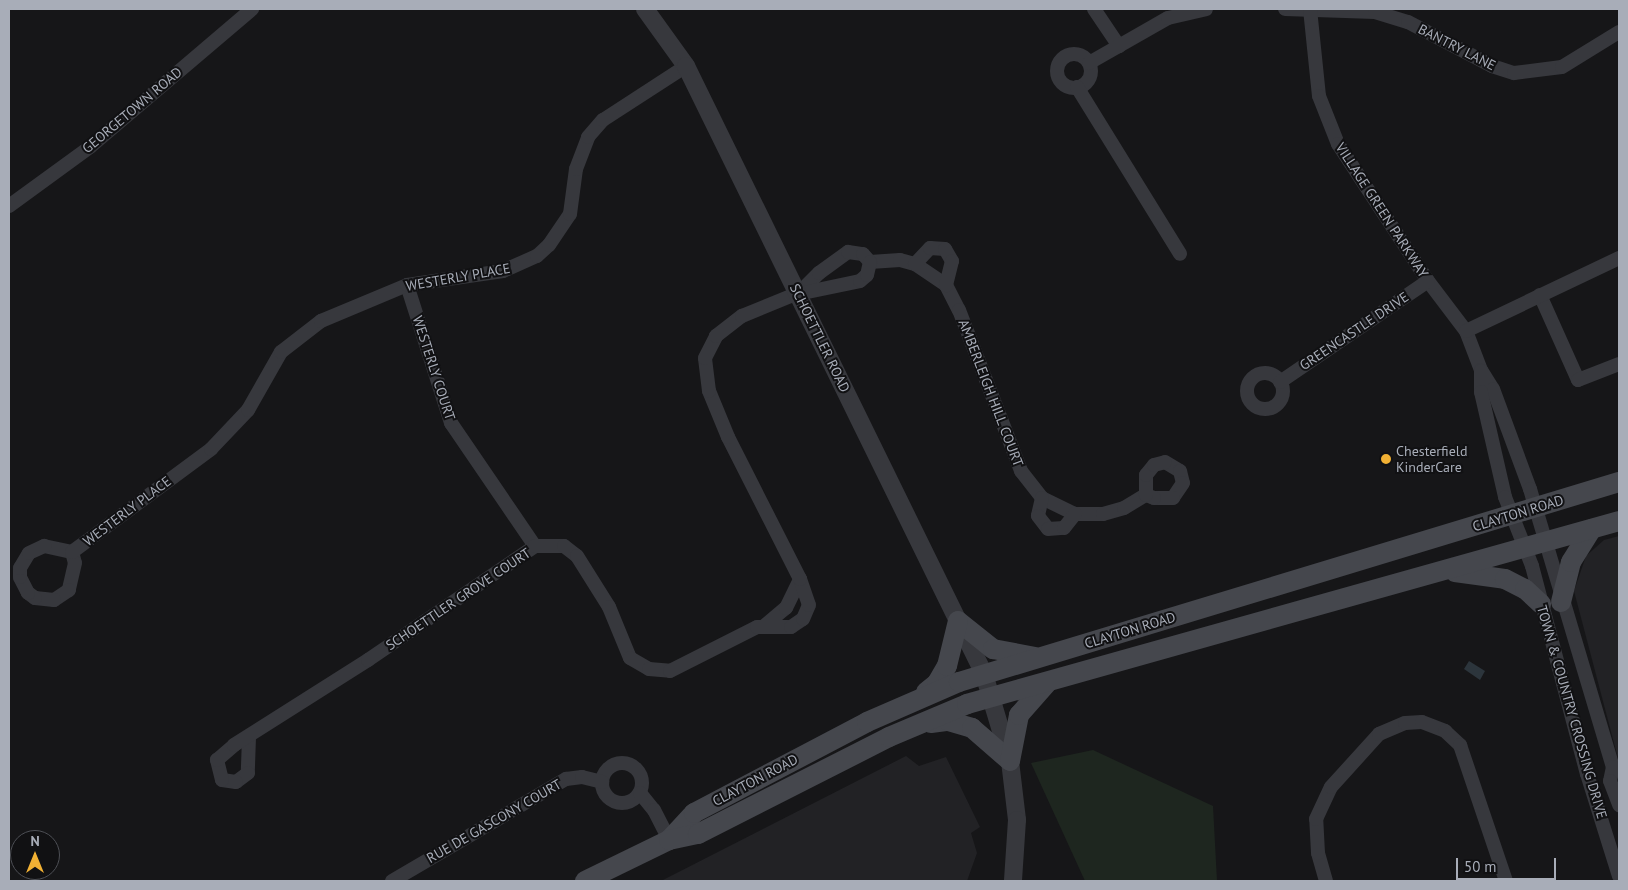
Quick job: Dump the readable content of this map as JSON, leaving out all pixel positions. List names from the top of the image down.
{
  "streets": {
    "main road": ["CLAYTON ROAD"],
    "street": [
      "BANTRY LANE",
      "GEORGETOWN ROAD",
      "VILLAGE GREEN PARKWAY",
      "WESTERLY PLACE",
      "GREENCASTLE DRIVE",
      "SCHOETTLER ROAD",
      "WESTERLY COURT",
      "AMBERLEIGH HILL COURT",
      "SCHOETTLER GROVE COURT",
      "TOWN & COUNTRY CROSSING DRIVE",
      "RUE DE GASCONY COURT"
    ]
  },
  "crossings": [
    ["BANTRY LANE", "VILLAGE GREEN PARKWAY"],
    ["VILLAGE GREEN PARKWAY", "GREENCASTLE DRIVE"],
    ["VILLAGE GREEN PARKWAY", "CLAYTON ROAD"],
    ["VILLAGE GREEN PARKWAY", "TOWN & COUNTRY CROSSING DRIVE"],
    ["WESTERLY PLACE", "SCHOETTLER ROAD"],
    ["WESTERLY PLACE", "WESTERLY COURT"],
    ["SCHOETTLER ROAD", "AMBERLEIGH HILL COURT"],
    ["SCHOETTLER ROAD", "CLAYTON ROAD"],
    ["SCHOETTLER ROAD", "SCHOETTLER GROVE COURT"],
    ["WESTERLY COURT", "SCHOETTLER GROVE COURT"],
    ["AMBERLEIGH HILL COURT", "SCHOETTLER GROVE COURT"],
    ["CLAYTON ROAD", "TOWN & COUNTRY CROSSING DRIVE"]
  ],
  "places": ["Chesterfield KinderCare"],
  "scale_bar": "50 m",
  "north": "top"
}
